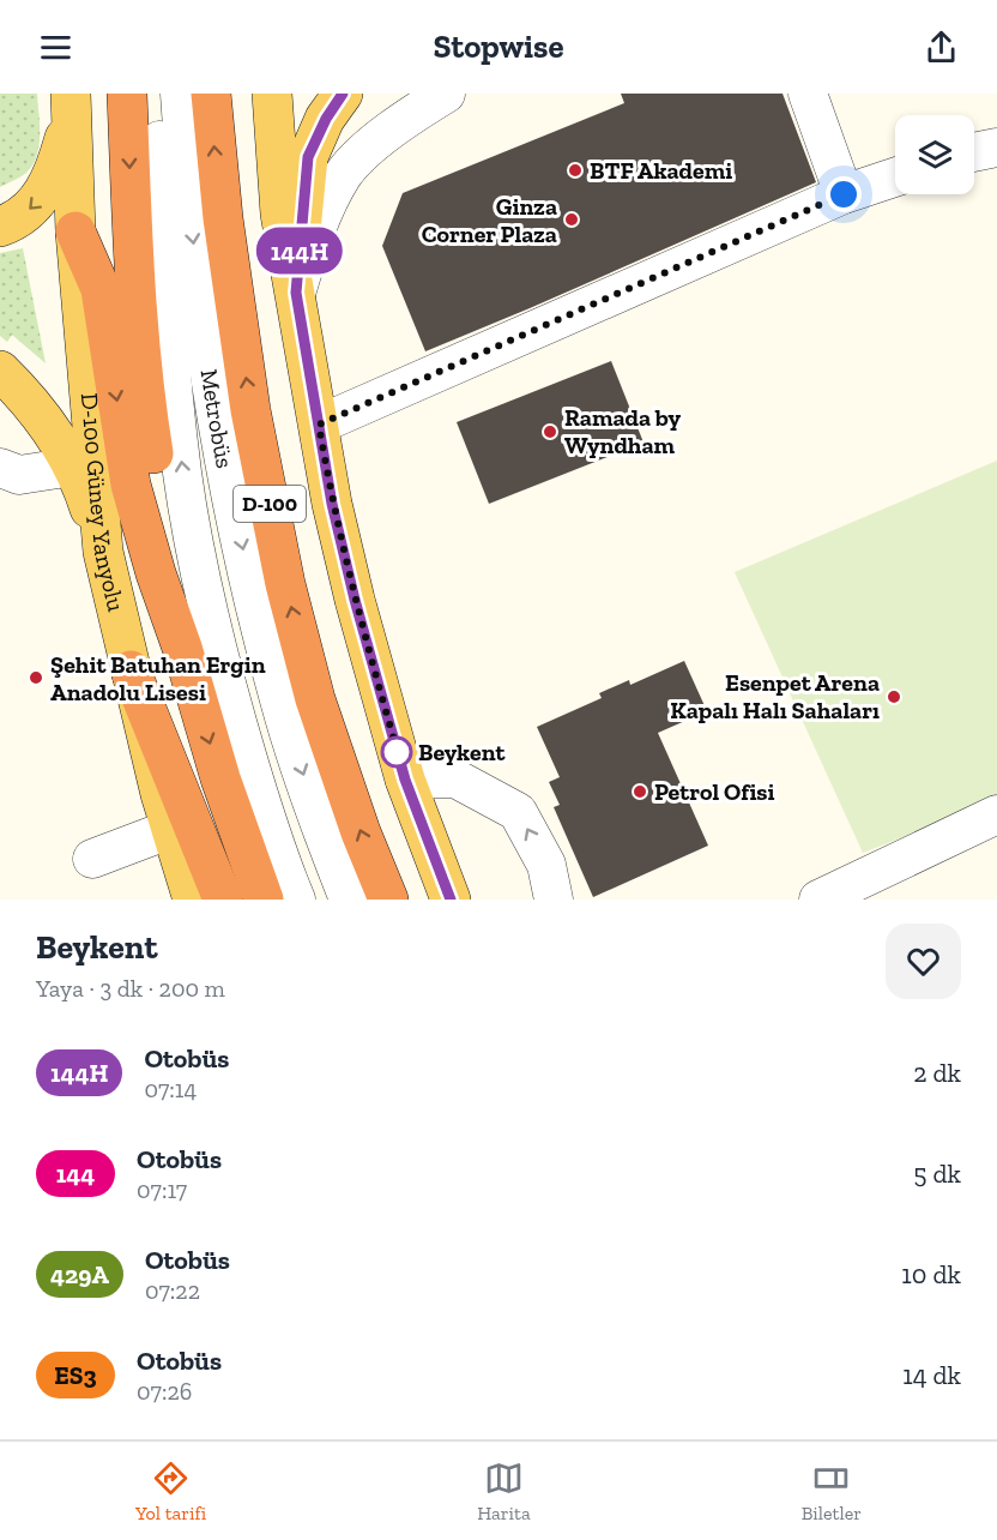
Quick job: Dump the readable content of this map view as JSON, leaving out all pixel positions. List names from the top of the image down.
{
  "streets": {
    "highway": ["D-100"],
    "main road": ["D-100 Güney Yanyolu"],
    "street": ["Metrobüs"]
  },
  "places": [
    "BTF Akademi",
    "Ginza Corner Plaza",
    "Ramada by Wyndham",
    "Şehit Batuhan Ergin Anadolu Lisesi",
    "Esenpet Arena Kapalı Halı Sahaları",
    "Beykent",
    "Petrol Ofisi"
  ],
  "lines": ["bus line 144H"],
  "page": {
    "header": "Stopwise",
    "on_map": "144H",
    "heading": ["Beykent", "Yaya · 3 dk · 200 m"],
    "list": [
      {
        "mark": "144H",
        "name": "Otobüs",
        "note": "07:14",
        "value": "2 dk"
      },
      {
        "mark": "144",
        "name": "Otobüs",
        "note": "07:17",
        "value": "5 dk"
      },
      {
        "mark": "429A",
        "name": "Otobüs",
        "note": "07:22",
        "value": "10 dk"
      },
      {
        "mark": "ES3",
        "name": "Otobüs",
        "note": "07:26",
        "value": "14 dk"
      }
    ],
    "tabs": ["Yol tarifi", "Harita", "Biletler"]
  }
}
